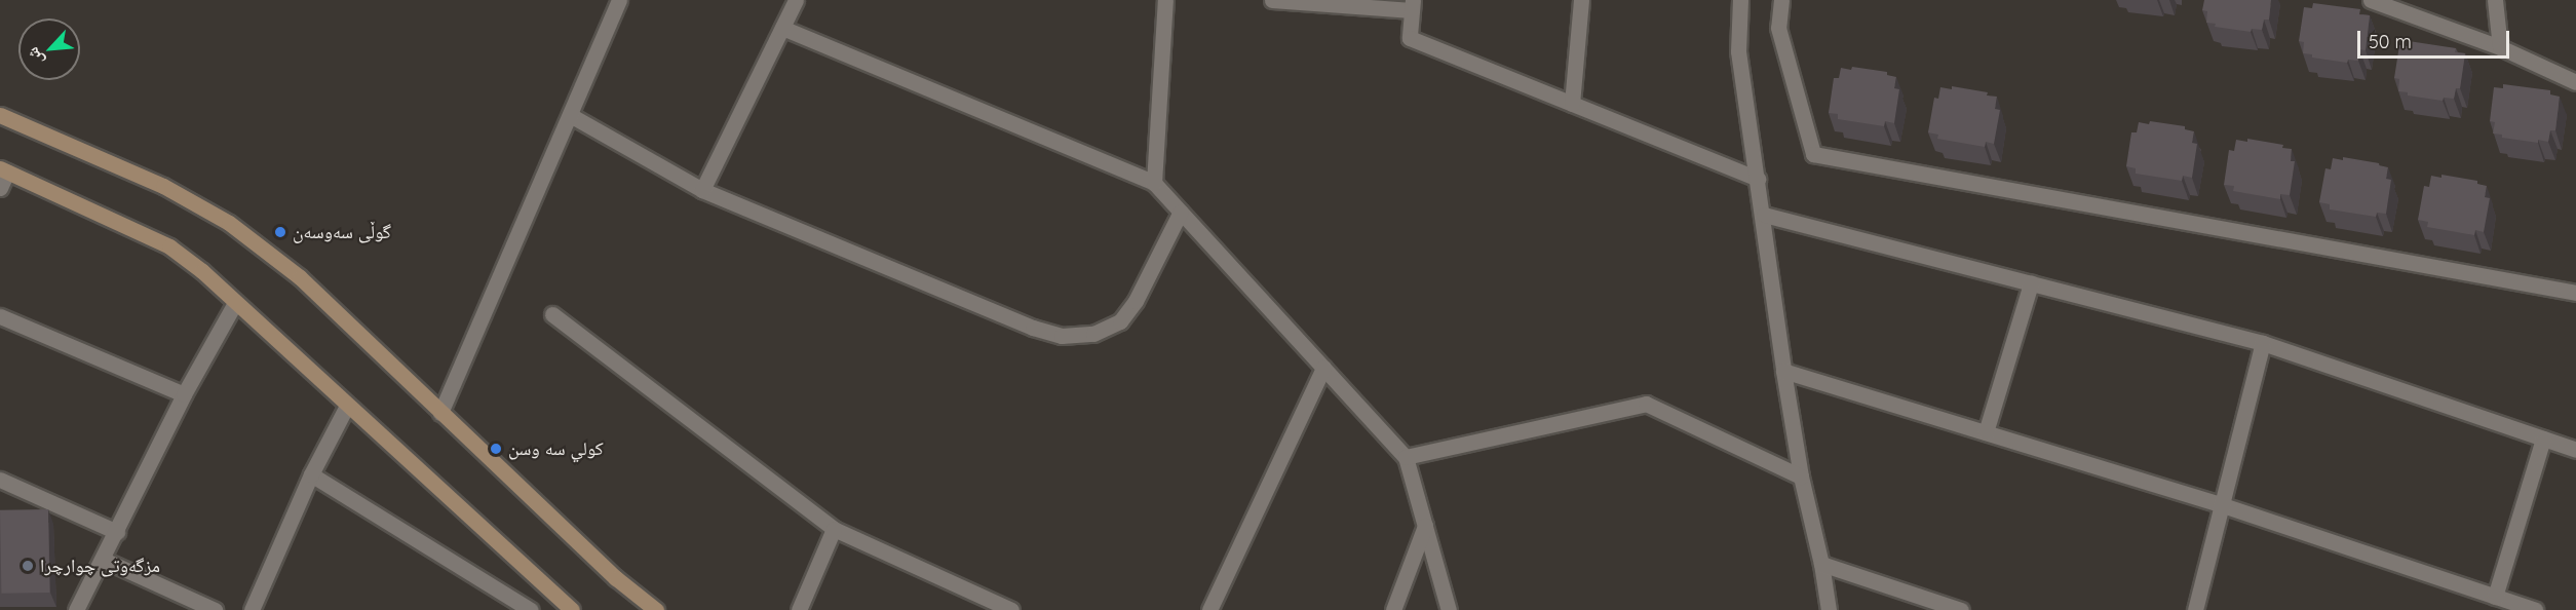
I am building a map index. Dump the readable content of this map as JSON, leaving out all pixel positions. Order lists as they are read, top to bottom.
{
  "places": ["گوڵی سەوسەن", "كولي سه وسن", "مزگەوتی چوارچرا"],
  "scale_bar": "50 m",
  "north": "bottom left"
}
